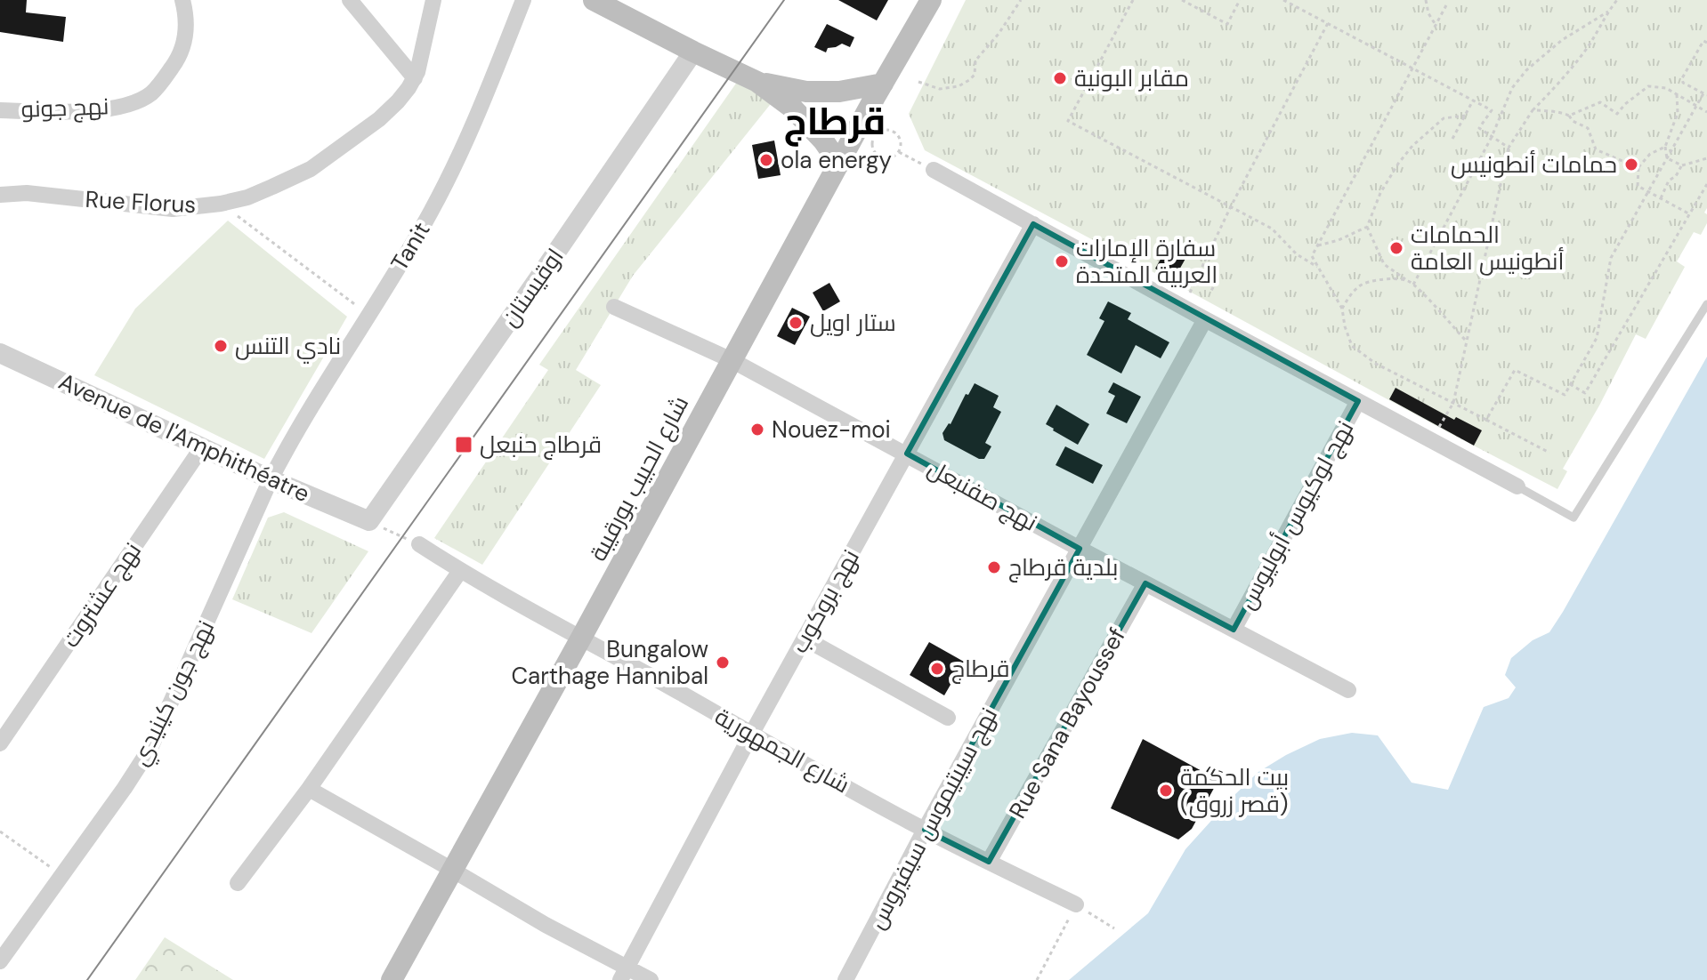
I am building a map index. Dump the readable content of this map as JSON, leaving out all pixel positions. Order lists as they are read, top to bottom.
{
  "streets": {
    "main road": ["شارع الحبيب بورقيبة"],
    "street": [
      "نهج جونو",
      "Rue Florus",
      "Tanit",
      "اوقيستان",
      "Avenue de l'Amphithéatre",
      "نهج صفنبعل",
      "نهج لوكيوس أبوليوس",
      "نهج عشتروت",
      "نهج بروكوب",
      "نهج جون كينيدي",
      "Rue Sana Bayoussef",
      "شارع الجمهورية",
      "نهج سيبتيموس سيفيروس"
    ]
  },
  "crossings": [
    ["Tanit", "Avenue de l'Amphithéatre"],
    ["Tanit", "نهج جون كينيدي"],
    ["اوقيستان", "Avenue de l'Amphithéatre"],
    ["Avenue de l'Amphithéatre", "نهج عشتروت"],
    ["Avenue de l'Amphithéatre", "نهج جون كينيدي"],
    ["شارع الحبيب بورقيبة", "نهج صفنبعل"],
    ["شارع الحبيب بورقيبة", "شارع الجمهورية"],
    ["نهج صفنبعل", "نهج لوكيوس أبوليوس"],
    ["نهج صفنبعل", "نهج بروكوب"],
    ["نهج صفنبعل", "Rue Sana Bayoussef"],
    ["نهج صفنبعل", "نهج سيبتيموس سيفيروس"],
    ["نهج بروكوب", "شارع الجمهورية"],
    ["Rue Sana Bayoussef", "شارع الجمهورية"],
    ["شارع الجمهورية", "نهج سيبتيموس سيفيروس"]
  ],
  "districts": ["قرطاج"],
  "places": {
    "other": [
      "مقابر البونية",
      "ola energy",
      "حمامات أنطونيس",
      "الحمامات أنطونيس العامة",
      "سفارة الإمارات العربية المتحدة",
      "ستار اويل",
      "نادي التنس",
      "Nouez-moi",
      "بلدية قرطاج",
      "Bungalow Carthage Hannibal",
      "قرطاج",
      "بيت الحكمة (قصر زروق)"
    ],
    "transit": ["قرطاج حنبعل"]
  }
}
